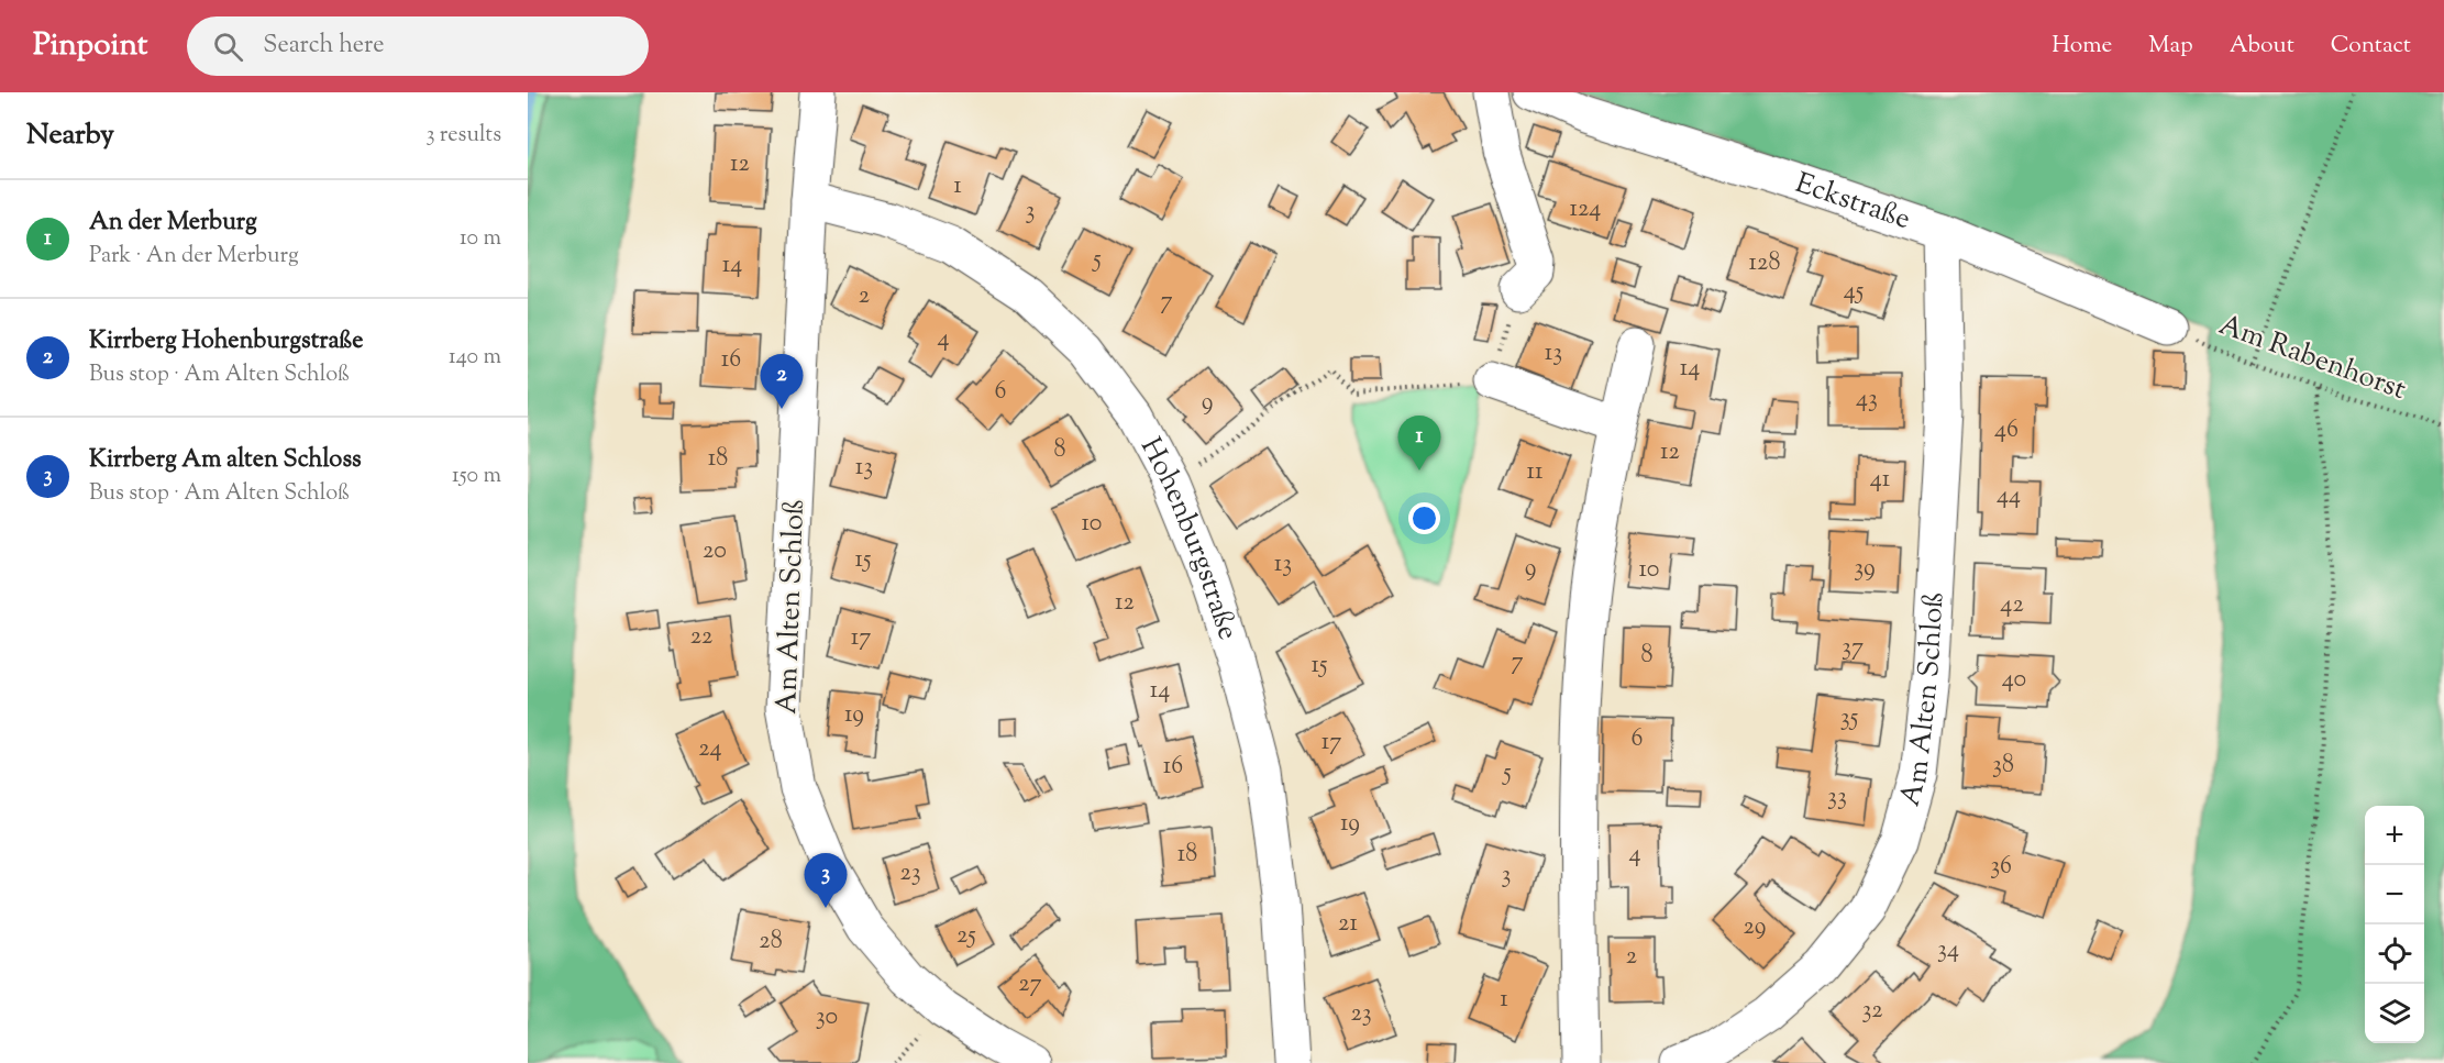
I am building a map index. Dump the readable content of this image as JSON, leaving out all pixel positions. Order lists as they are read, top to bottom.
{
  "streets": {
    "street": ["Eckstraße", "Hohenburgstraße", "Am Alten Schloß"],
    "path": ["Am Rabenhorst"]
  },
  "crossings": [
    ["Eckstraße", "Am Rabenhorst"],
    ["Eckstraße", "Am Alten Schloß"],
    ["Hohenburgstraße", "Am Alten Schloß"]
  ],
  "house_numbers": [
    "12",
    "1",
    "124",
    "3",
    "5",
    "128",
    "14",
    "45",
    "2",
    "7",
    "4",
    "13",
    "16",
    "14",
    "6",
    "43",
    "9",
    "46",
    "8",
    "12",
    "18",
    "13",
    "11",
    "41",
    "44",
    "10",
    "20",
    "15",
    "13",
    "9",
    "39",
    "10",
    "12",
    "42",
    "22",
    "17",
    "37",
    "8",
    "7",
    "15",
    "40",
    "14",
    "19",
    "35",
    "6",
    "17",
    "24",
    "38",
    "16",
    "5",
    "33",
    "19",
    "18",
    "4",
    "36",
    "23",
    "3",
    "21",
    "29",
    "25",
    "28",
    "34",
    "2",
    "27",
    "1",
    "32",
    "23",
    "30"
  ],
  "page": {
    "header": "Pinpoint",
    "search": "Search here",
    "nav": [
      "Home",
      "Map",
      "About",
      "Contact"
    ],
    "heading": ["Nearby", "3 results"],
    "list": [
      {
        "mark": "1",
        "name": "An der Merburg",
        "note": "Park · An der Merburg",
        "value": "10 m"
      },
      {
        "mark": "2",
        "name": "Kirrberg Hohenburgstraße",
        "note": "Bus stop · Am Alten Schloß",
        "value": "140 m"
      },
      {
        "mark": "3",
        "name": "Kirrberg Am alten Schloss",
        "note": "Bus stop · Am Alten Schloß",
        "value": "150 m"
      }
    ],
    "pins": ["2", "1", "3"],
    "map_buttons": ["+", "−"]
  }
}
